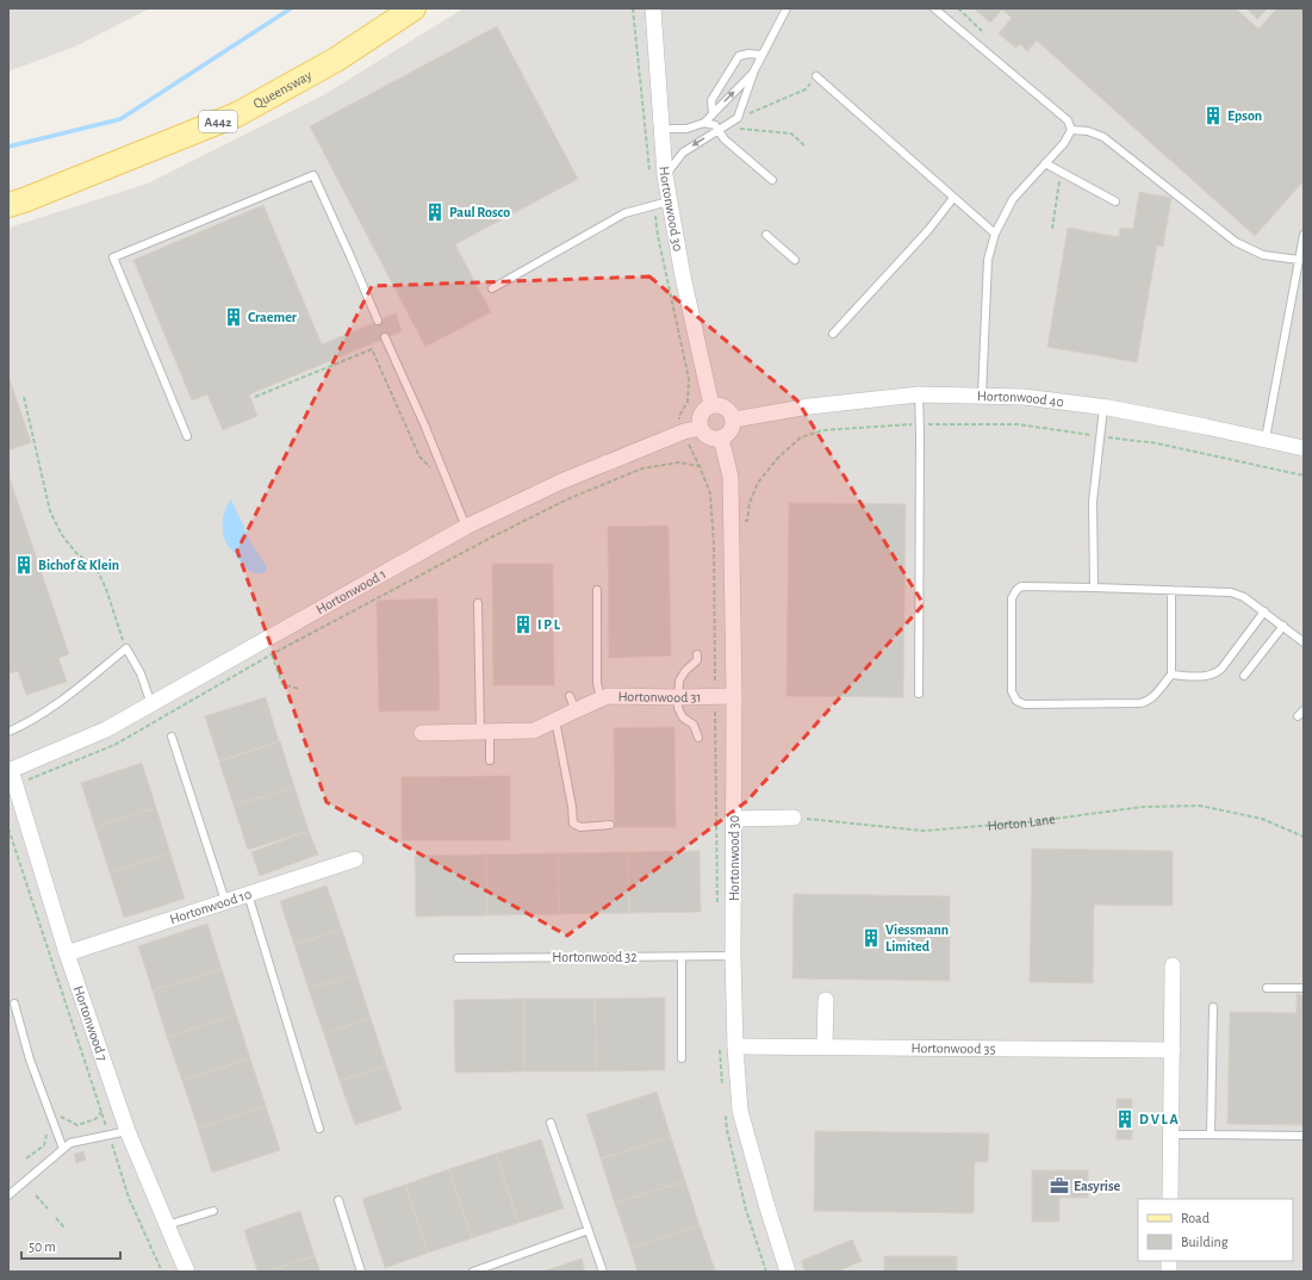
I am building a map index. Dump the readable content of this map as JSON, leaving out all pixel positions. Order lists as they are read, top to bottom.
{
  "streets": {
    "main road": ["Queensway", "A442"],
    "street": [
      "Hortonwood 30",
      "Hortonwood 40",
      "Hortonwood 1",
      "Hortonwood 31",
      "Hortonwood 10",
      "Hortonwood 7",
      "Hortonwood 35"
    ],
    "lane": ["Hortonwood 32"],
    "path": ["Horton Lane"]
  },
  "crossings": [
    ["Hortonwood 30", "Hortonwood 40"],
    ["Hortonwood 30", "Hortonwood 1"],
    ["Hortonwood 30", "Hortonwood 31"],
    ["Hortonwood 30", "Hortonwood 32"],
    ["Hortonwood 30", "Hortonwood 35"],
    ["Hortonwood 40", "Hortonwood 1"],
    ["Hortonwood 1", "Hortonwood 7"],
    ["Hortonwood 10", "Hortonwood 7"]
  ],
  "places": {
    "building": [
      "Epson",
      "Paul Rosco",
      "Craemer",
      "Bichof & Klein",
      "I P L",
      "Viessmann Limited",
      "D V L A"
    ],
    "office": ["Easyrise"]
  },
  "legend": ["Road", "Building"],
  "scale_bar": "50 m"
}
